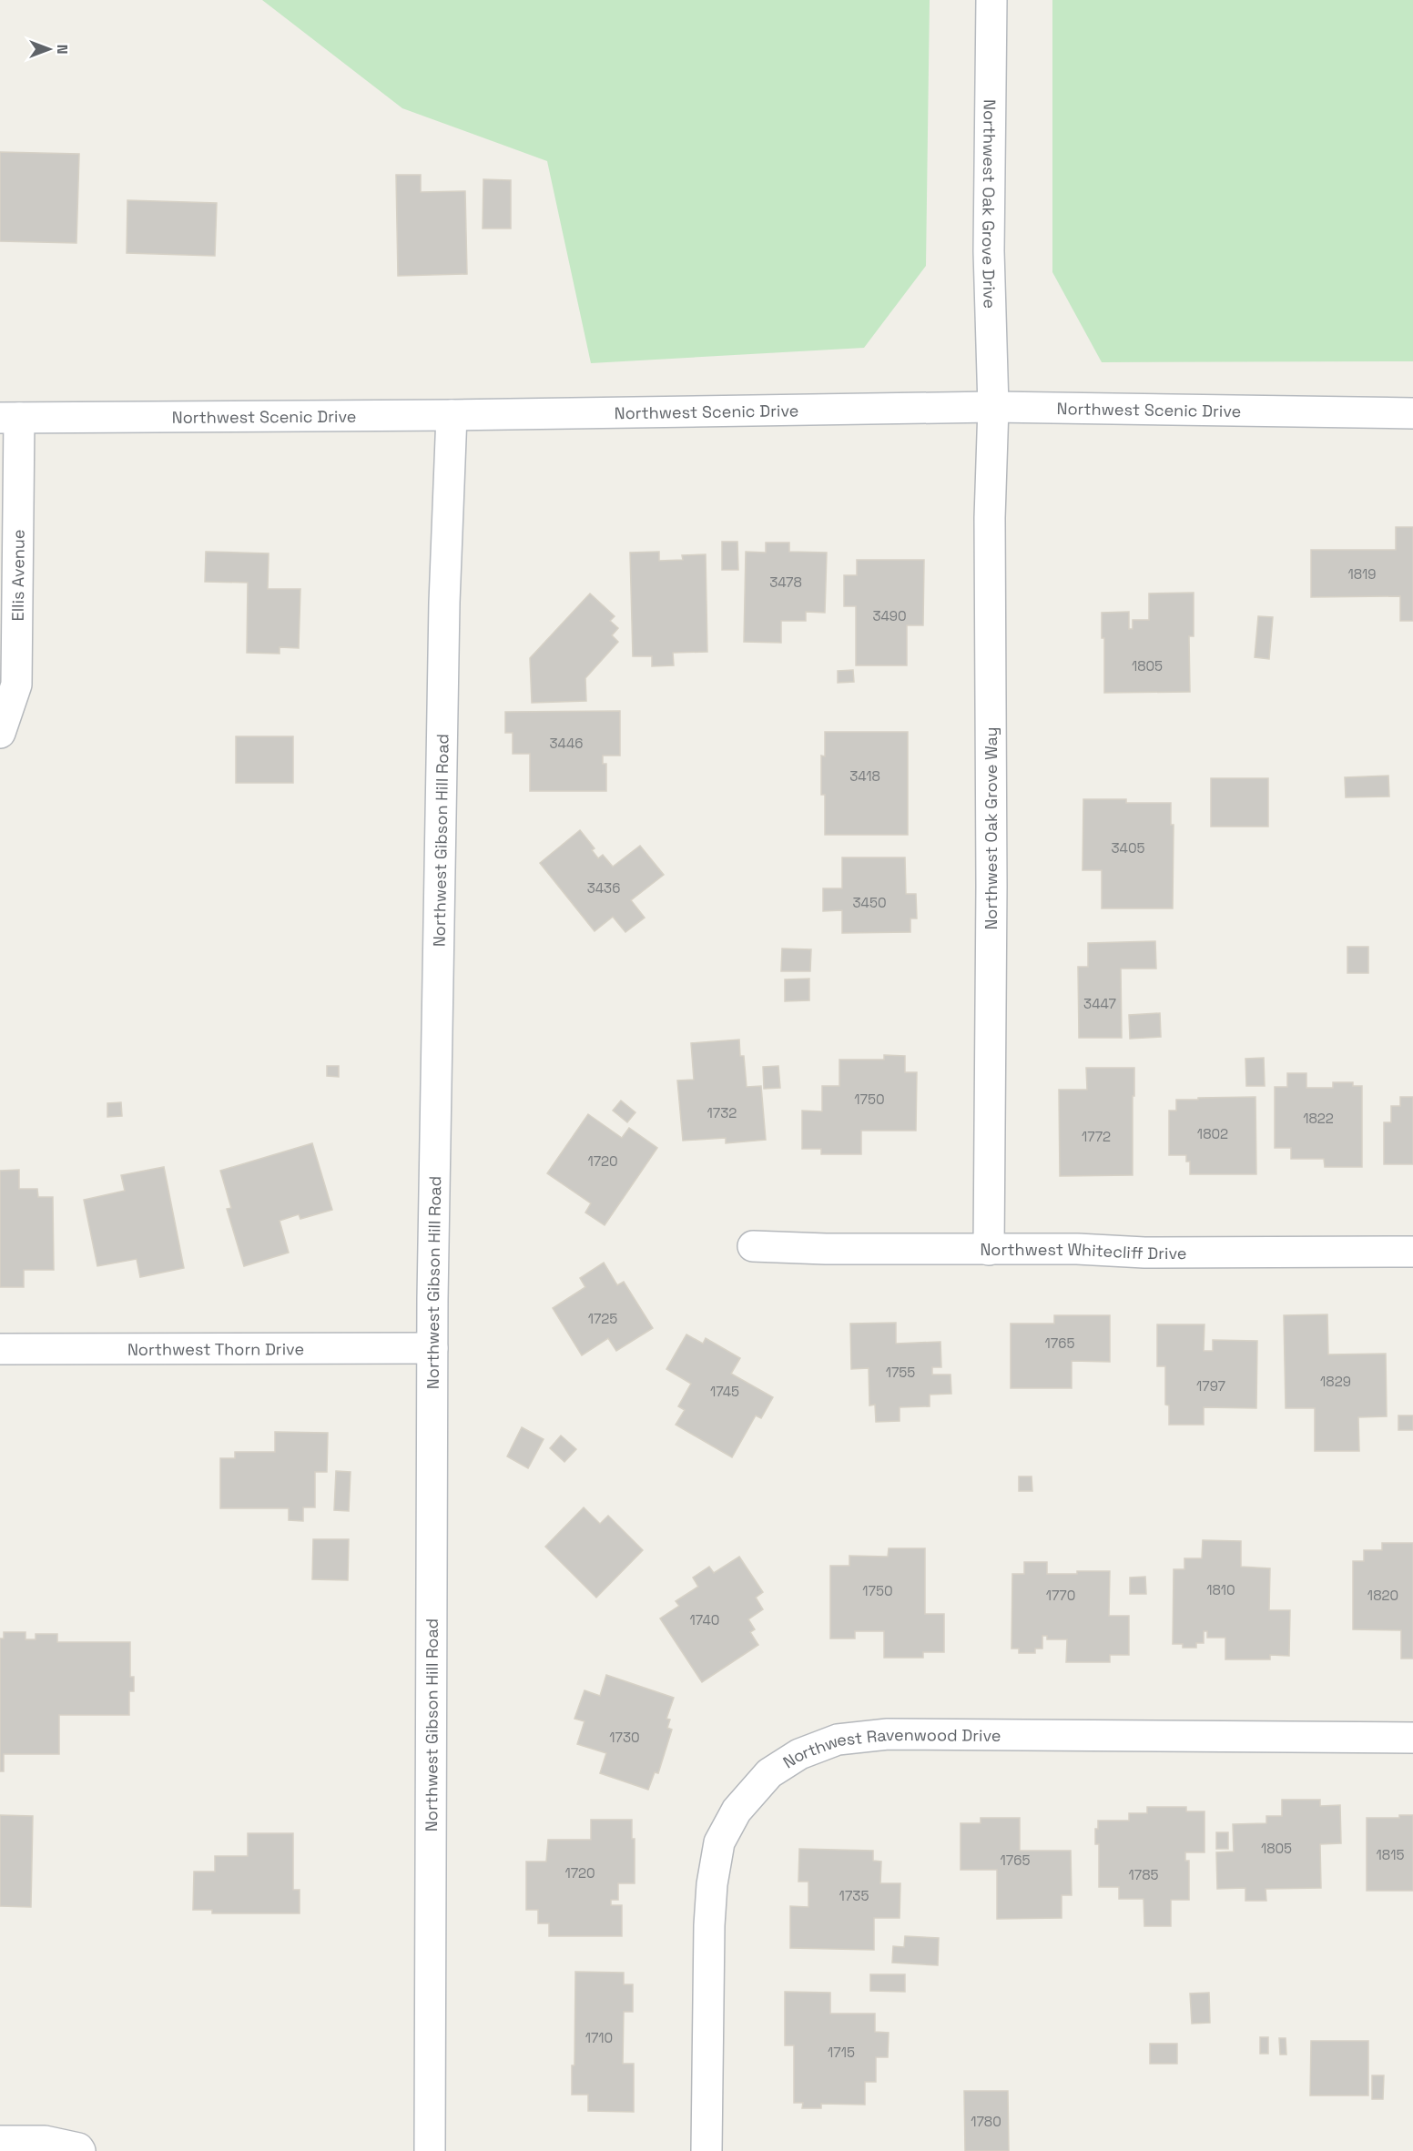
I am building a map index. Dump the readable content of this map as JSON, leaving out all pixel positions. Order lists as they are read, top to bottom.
{
  "streets": {
    "street": [
      "Northwest Oak Grove Drive",
      "Northwest Scenic Drive",
      "Ellis Avenue",
      "Northwest Oak Grove Way",
      "Northwest Gibson Hill Road",
      "Northwest Whitecliff Drive",
      "Northwest Thorn Drive",
      "Northwest Ravenwood Drive"
    ]
  },
  "crossings": [
    ["Northwest Oak Grove Drive", "Northwest Scenic Drive"],
    ["Northwest Oak Grove Drive", "Northwest Oak Grove Way"],
    ["Northwest Scenic Drive", "Ellis Avenue"],
    ["Northwest Scenic Drive", "Northwest Oak Grove Way"],
    ["Northwest Scenic Drive", "Northwest Gibson Hill Road"],
    ["Northwest Oak Grove Way", "Northwest Whitecliff Drive"],
    ["Northwest Gibson Hill Road", "Northwest Thorn Drive"]
  ],
  "house_numbers": [
    "1819",
    "3478",
    "3490",
    "1805",
    "3446",
    "3418",
    "3405",
    "3436",
    "3450",
    "3447",
    "1750",
    "1732",
    "1822",
    "1802",
    "1772",
    "1720",
    "1725",
    "1765",
    "1755",
    "1829",
    "1797",
    "1745",
    "1810",
    "1750",
    "1770",
    "1820",
    "1740",
    "1730",
    "1805",
    "1815",
    "1765",
    "1720",
    "1785",
    "1735",
    "1710",
    "1715",
    "1780"
  ],
  "north": "right"
}
